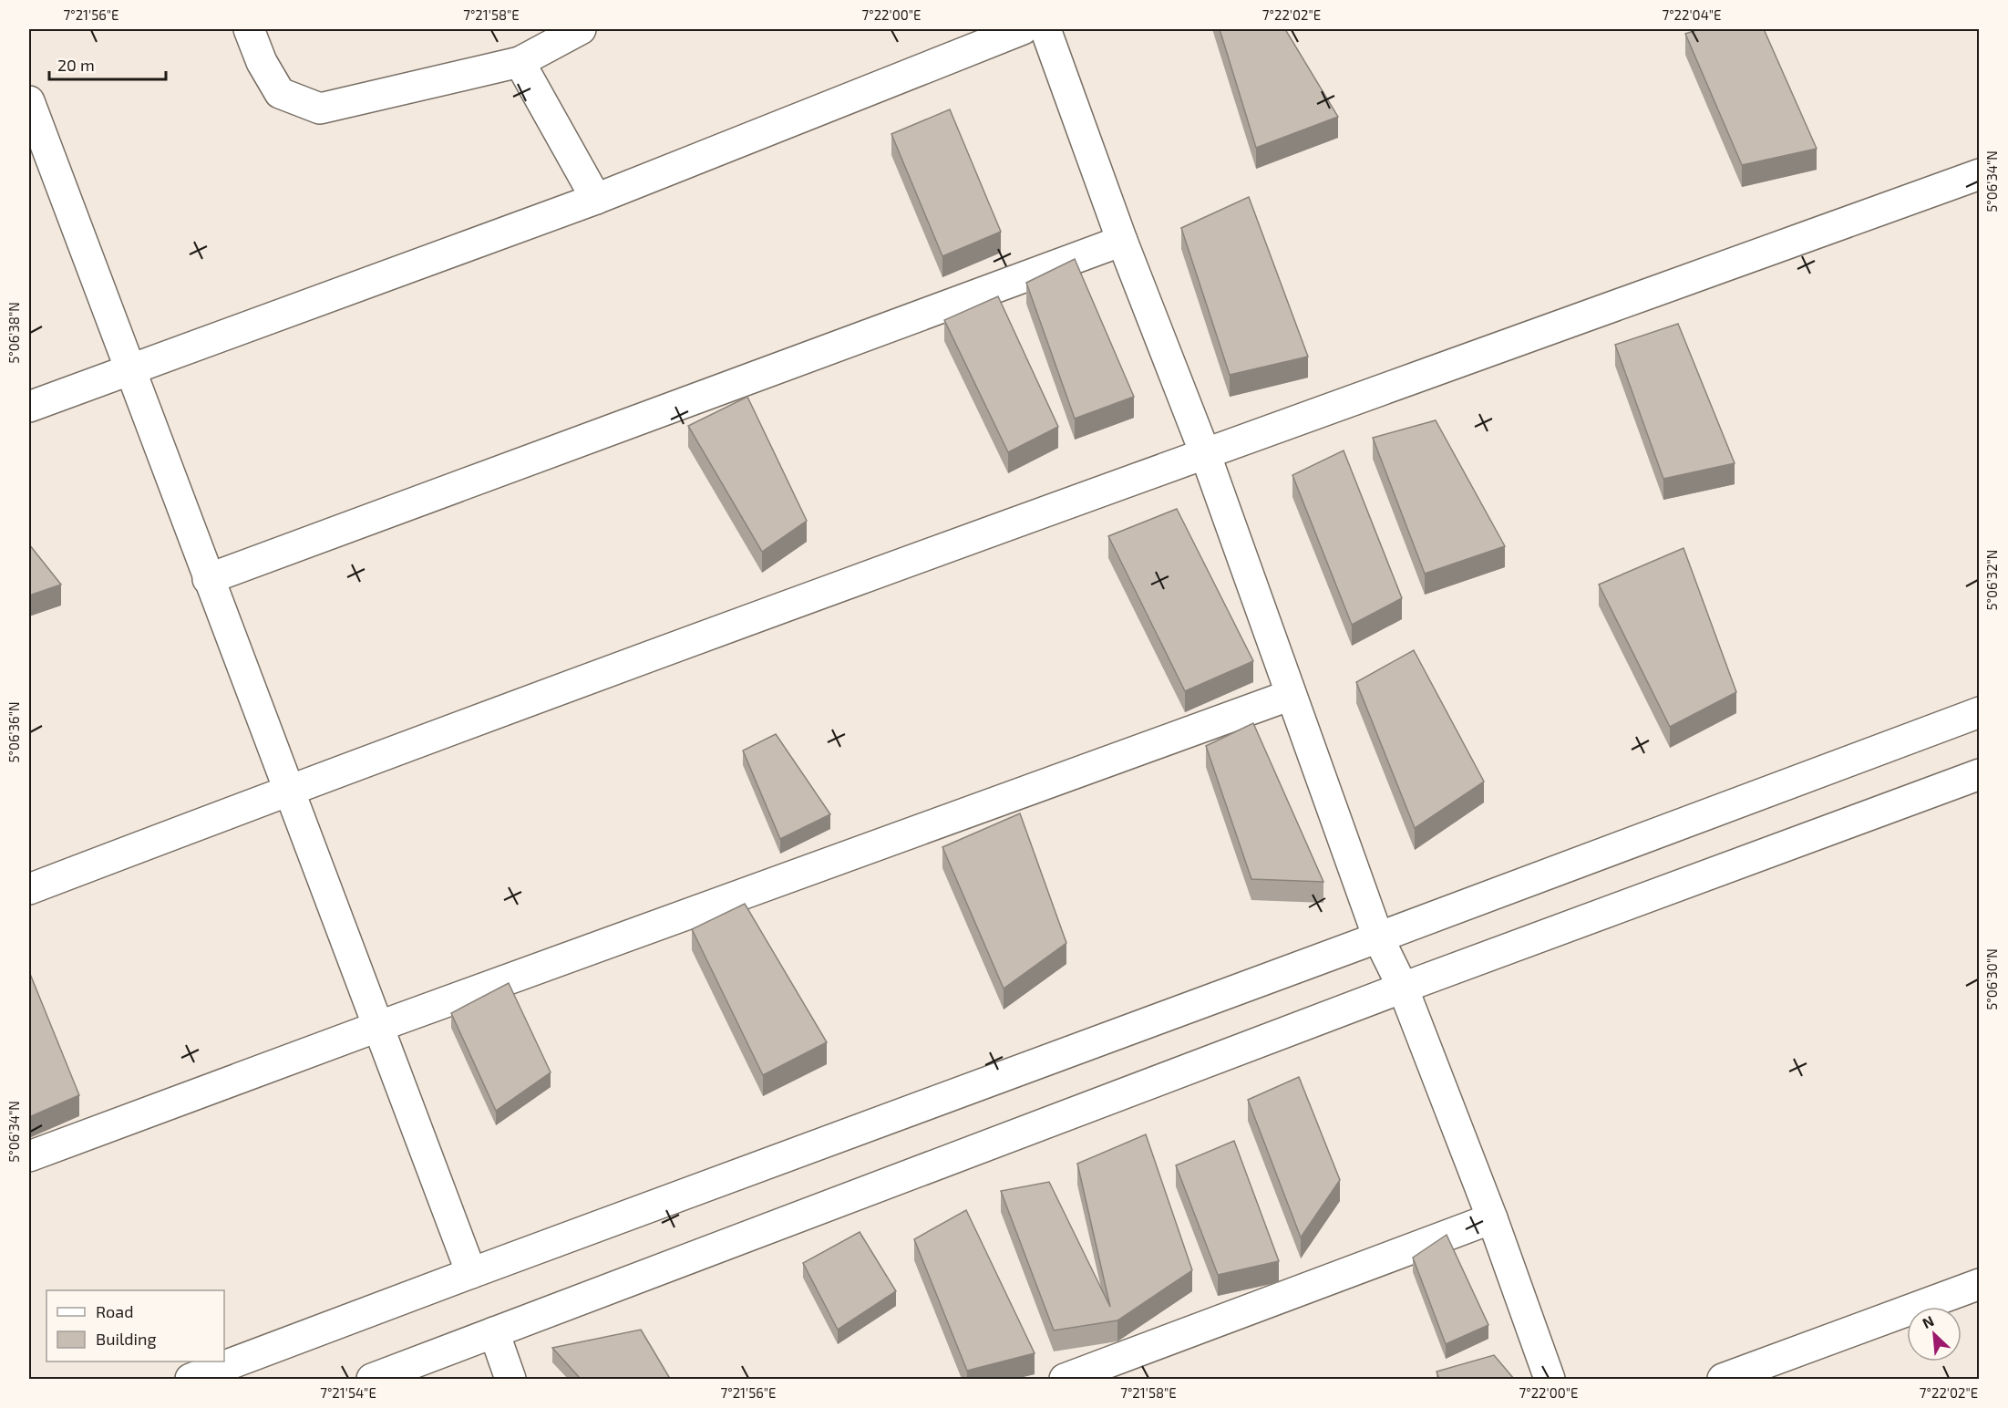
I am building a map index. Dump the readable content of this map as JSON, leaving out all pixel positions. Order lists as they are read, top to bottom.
{
  "legend": ["Road", "Building"],
  "scale_bar": "20 m",
  "north": "top left",
  "coordinates": [
    "7°21'56\"E",
    "7°21'58\"E",
    "7°22'00\"E",
    "7°22'02\"E",
    "7°22'04\"E",
    "5°06'34\"N",
    "5°06'38\"N",
    "5°06'32\"N",
    "5°06'36\"N",
    "5°06'30\"N",
    "7°21'54\"E"
  ]
}
